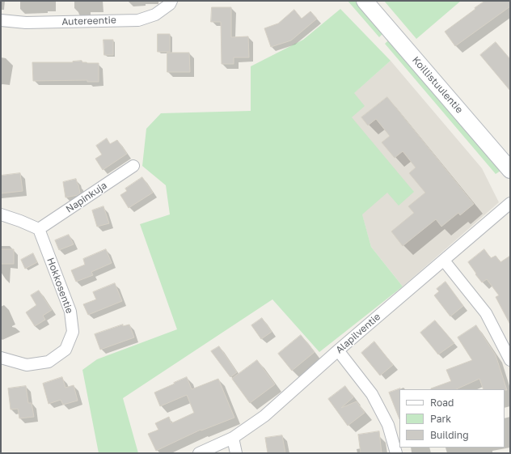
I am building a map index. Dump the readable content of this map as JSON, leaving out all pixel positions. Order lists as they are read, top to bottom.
{
  "streets": {
    "street": [
      "Autereentie",
      "Koillistuulentie",
      "Napinkuja",
      "Hokkosentie",
      "Alapilventie"
    ]
  },
  "crossings": [
    ["Napinkuja", "Hokkosentie"]
  ],
  "legend": ["Road", "Park", "Building"]
}
